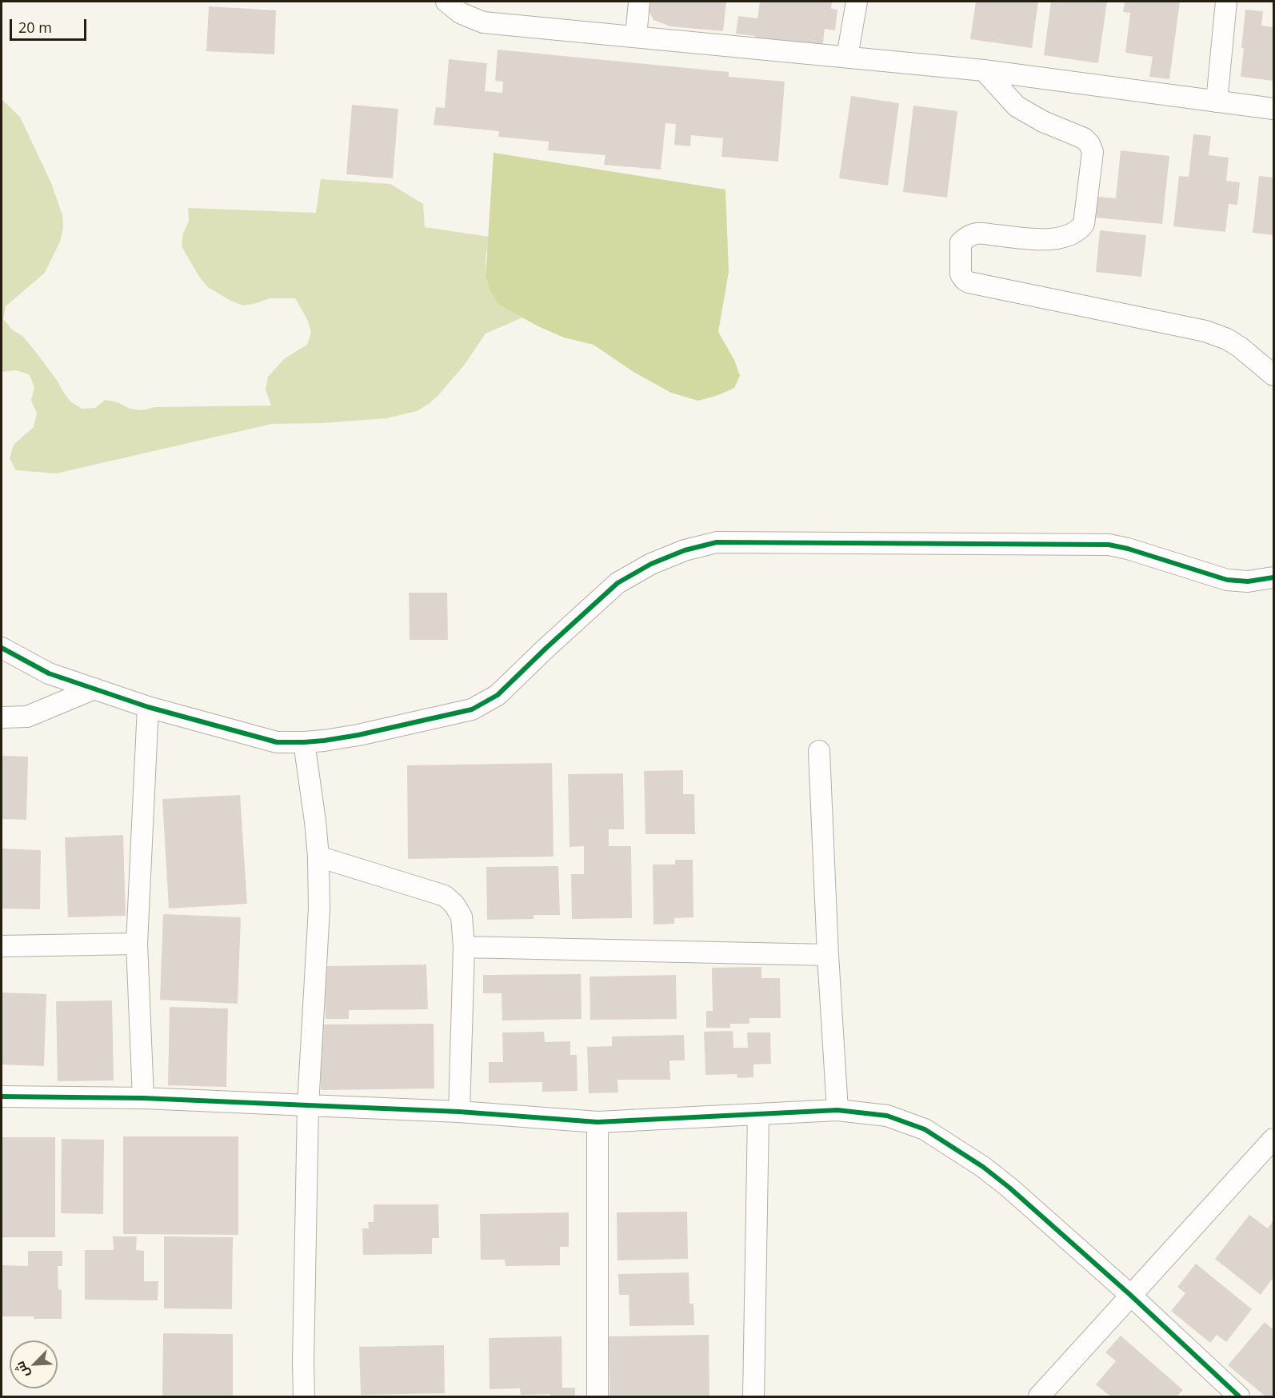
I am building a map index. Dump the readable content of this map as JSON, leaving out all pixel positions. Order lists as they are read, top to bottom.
{
  "scale_bar": "20 m",
  "north": "bottom left"
}
